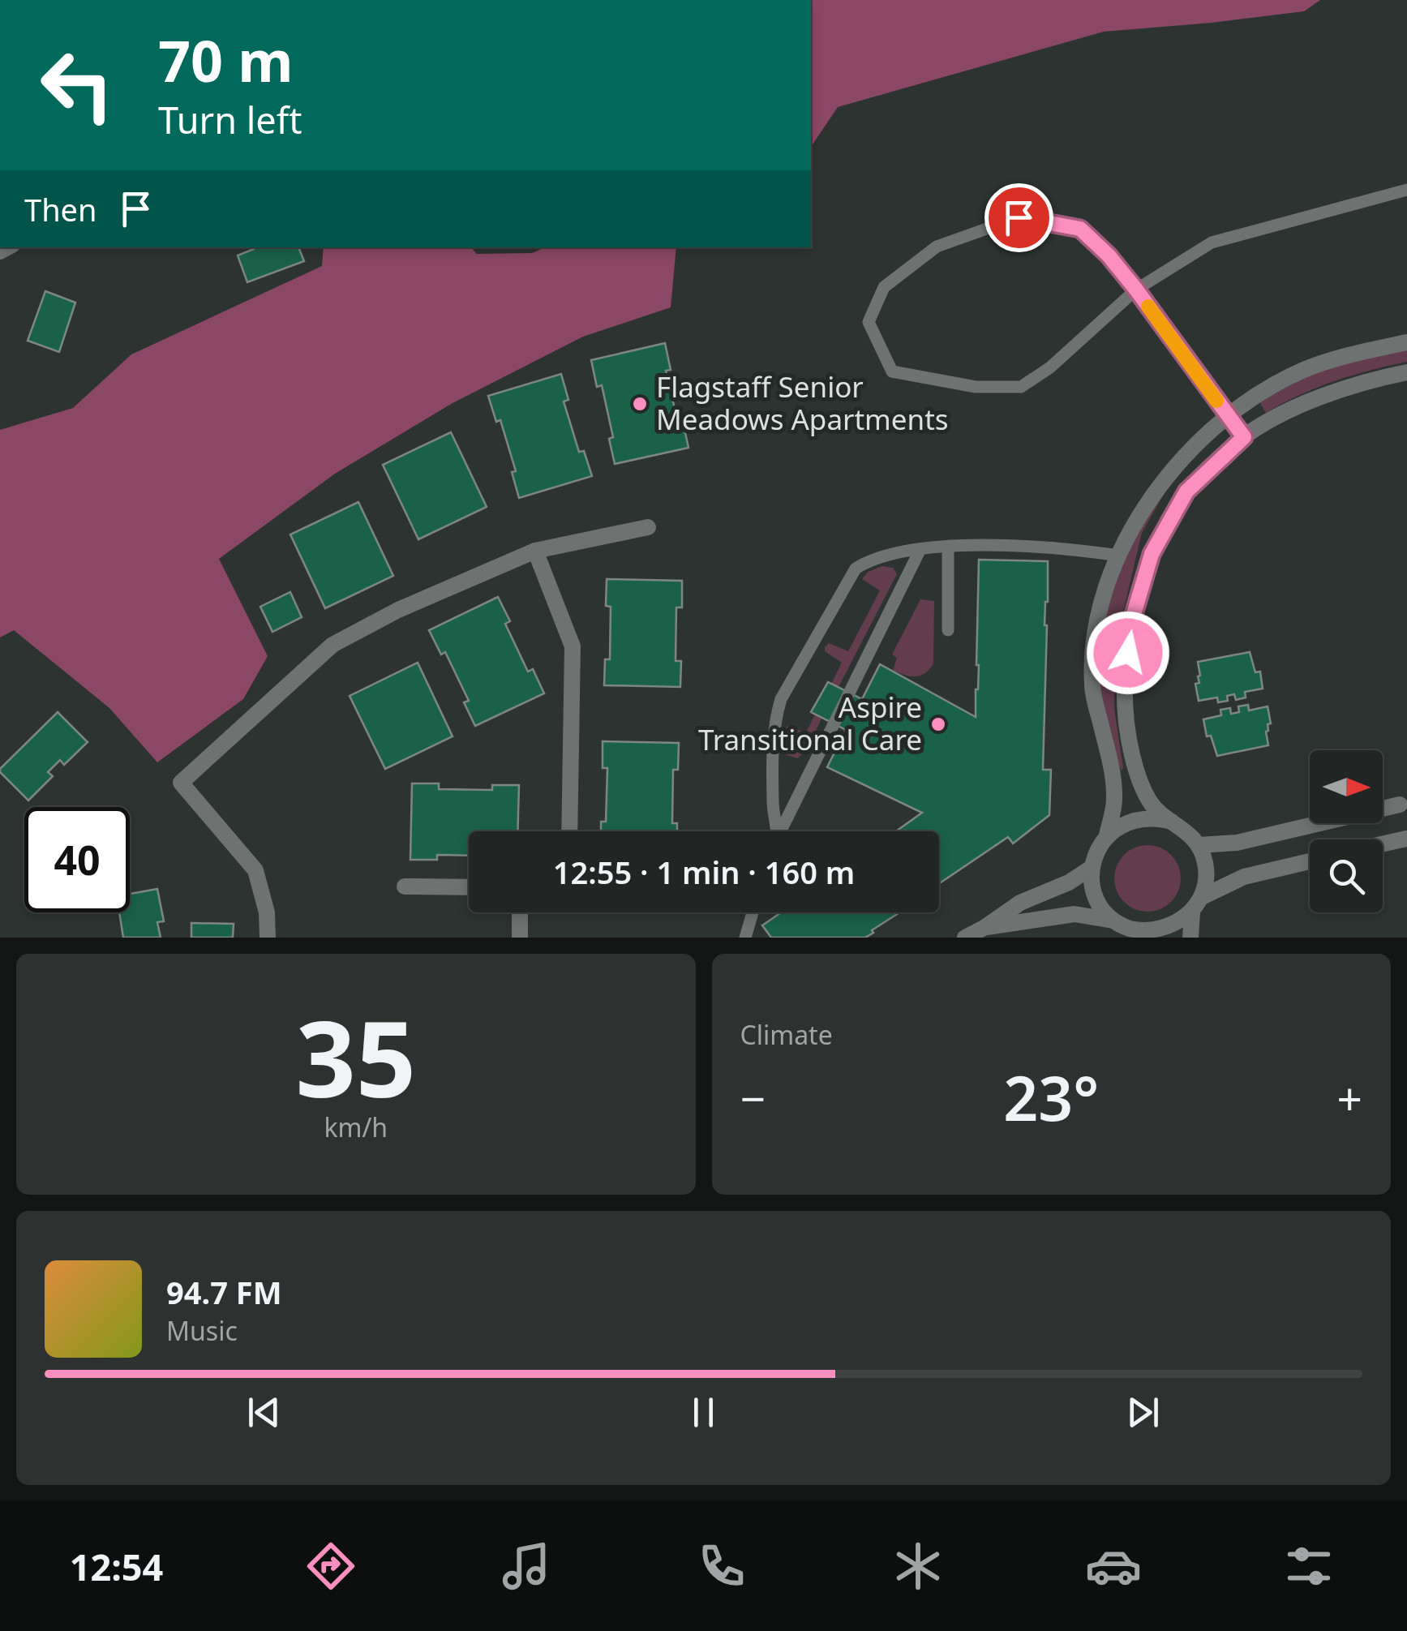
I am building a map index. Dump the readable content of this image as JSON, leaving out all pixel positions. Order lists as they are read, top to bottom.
{
  "places": ["Flagstaff Senior Meadows Apartments", "Aspire Transitional Care"],
  "north": "right",
  "page": {
    "turn": ["70 m", "Turn left"],
    "then": "Then",
    "limit": "40",
    "trip": "12:55 · 1 min · 160 m",
    "tile": [
      ["35", "km/h"],
      "Climate"
    ],
    "heat": ["−", "23°", "+"],
    "song": ["94.7 FM", "Music"],
    "tabs": "12:54"
  }
}
